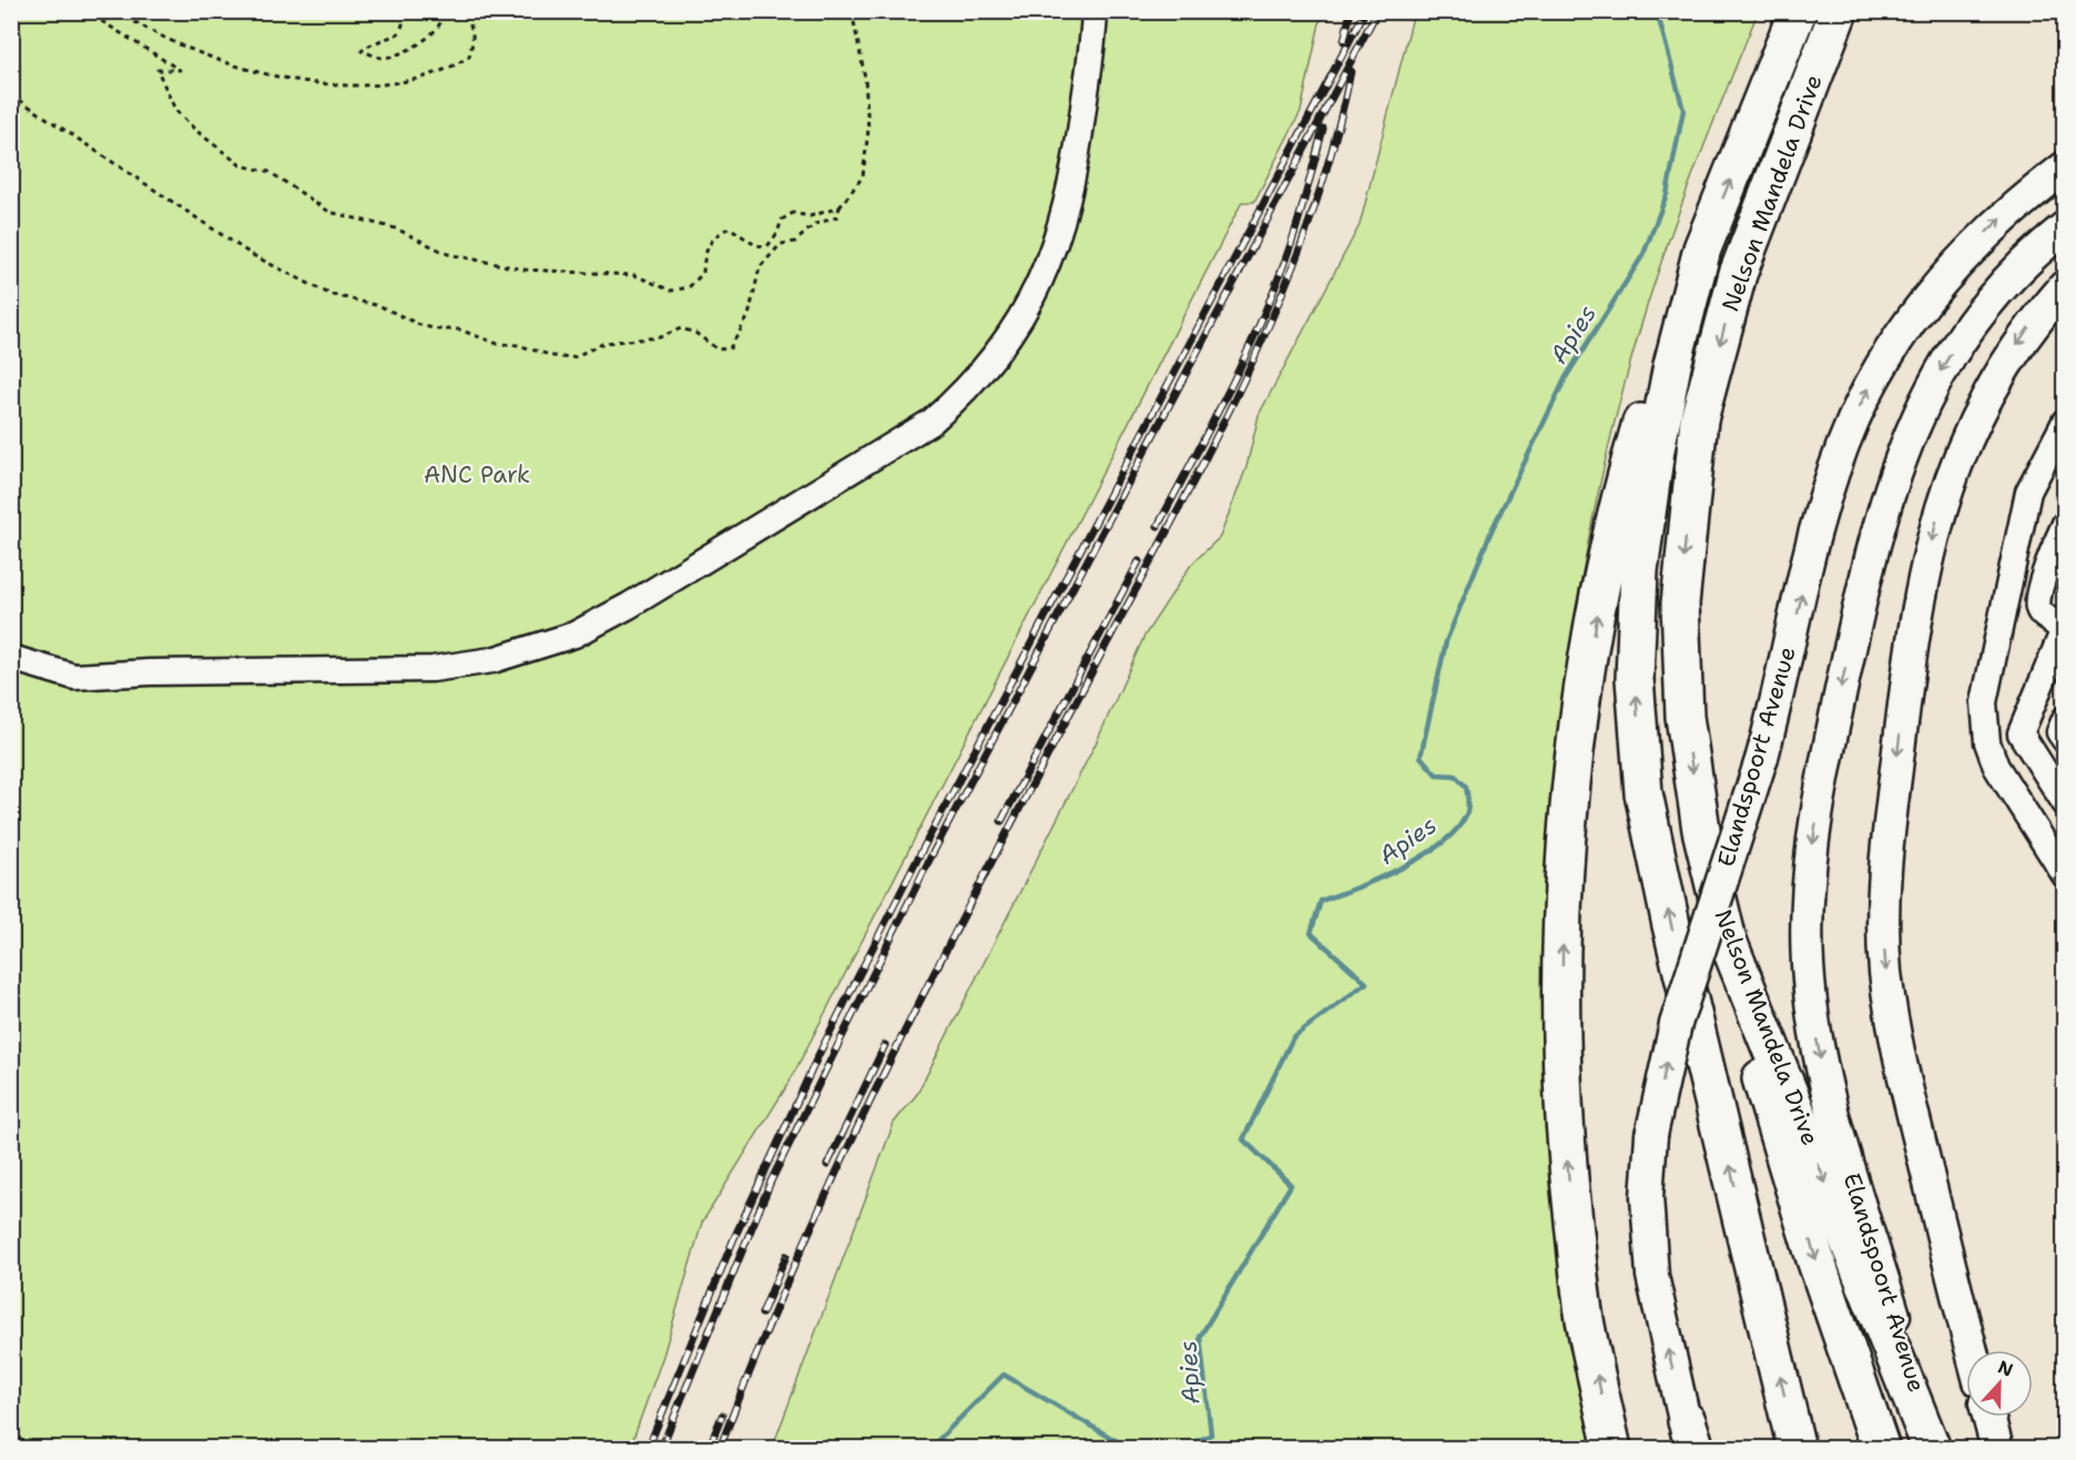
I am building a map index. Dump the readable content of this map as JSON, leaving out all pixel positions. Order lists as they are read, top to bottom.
{
  "streets": {
    "highway": ["Nelson Mandela Drive"],
    "main road": ["Elandspoort Avenue"]
  },
  "crossings": [
    ["Nelson Mandela Drive", "Elandspoort Avenue"]
  ],
  "water": ["Apies"],
  "parks": ["ANC Park"],
  "north": "top"
}
